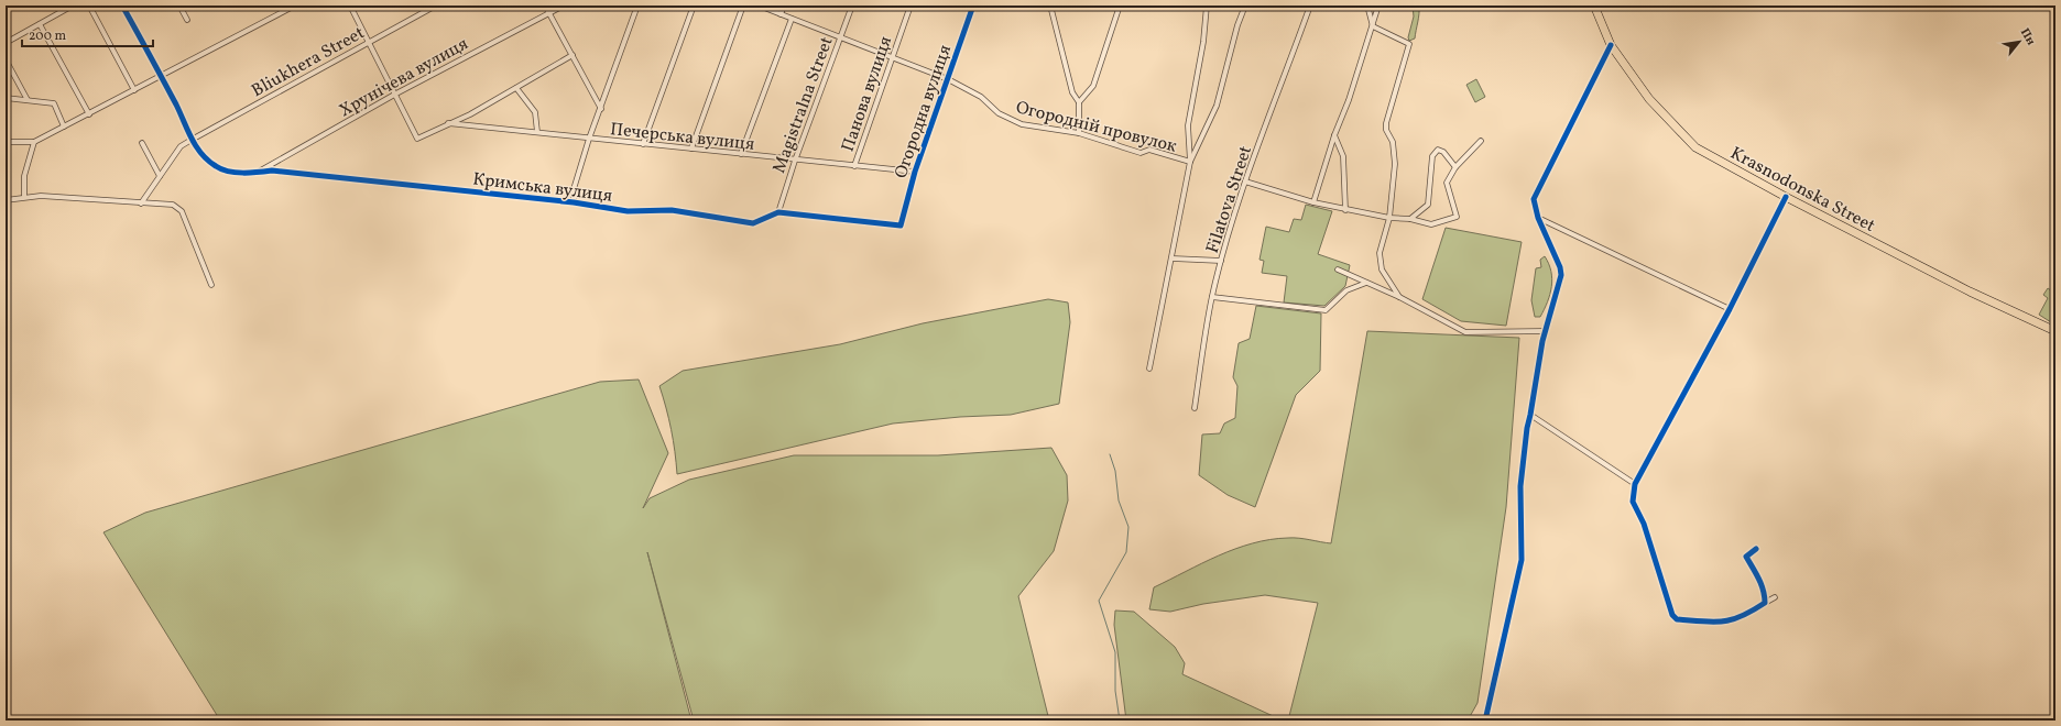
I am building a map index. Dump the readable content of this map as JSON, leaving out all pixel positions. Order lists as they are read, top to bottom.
{
  "streets": {
    "main road": ["Krasnodonska Street"],
    "street": [
      "Bliukhera Street",
      "Хрунічева вулиця",
      "Панова вулиця",
      "Magistralna Street",
      "Огородна вулиця",
      "Огородній провулок",
      "Печерська вулиця",
      "Кримська вулиця",
      "Filatova Street"
    ]
  },
  "crossings": [
    ["Bliukhera Street", "Кримська вулиця"],
    ["Хрунічева вулиця", "Кримська вулиця"],
    ["Панова вулиця", "Огородній провулок"],
    ["Панова вулиця", "Печерська вулиця"],
    ["Magistralna Street", "Огородній провулок"],
    ["Magistralna Street", "Печерська вулиця"],
    ["Magistralna Street", "Кримська вулиця"],
    ["Огородна вулиця", "Огородній провулок"],
    ["Огородна вулиця", "Печерська вулиця"],
    ["Огородна вулиця", "Кримська вулиця"]
  ],
  "scale_bar": "200 m",
  "north": "top right"
}
